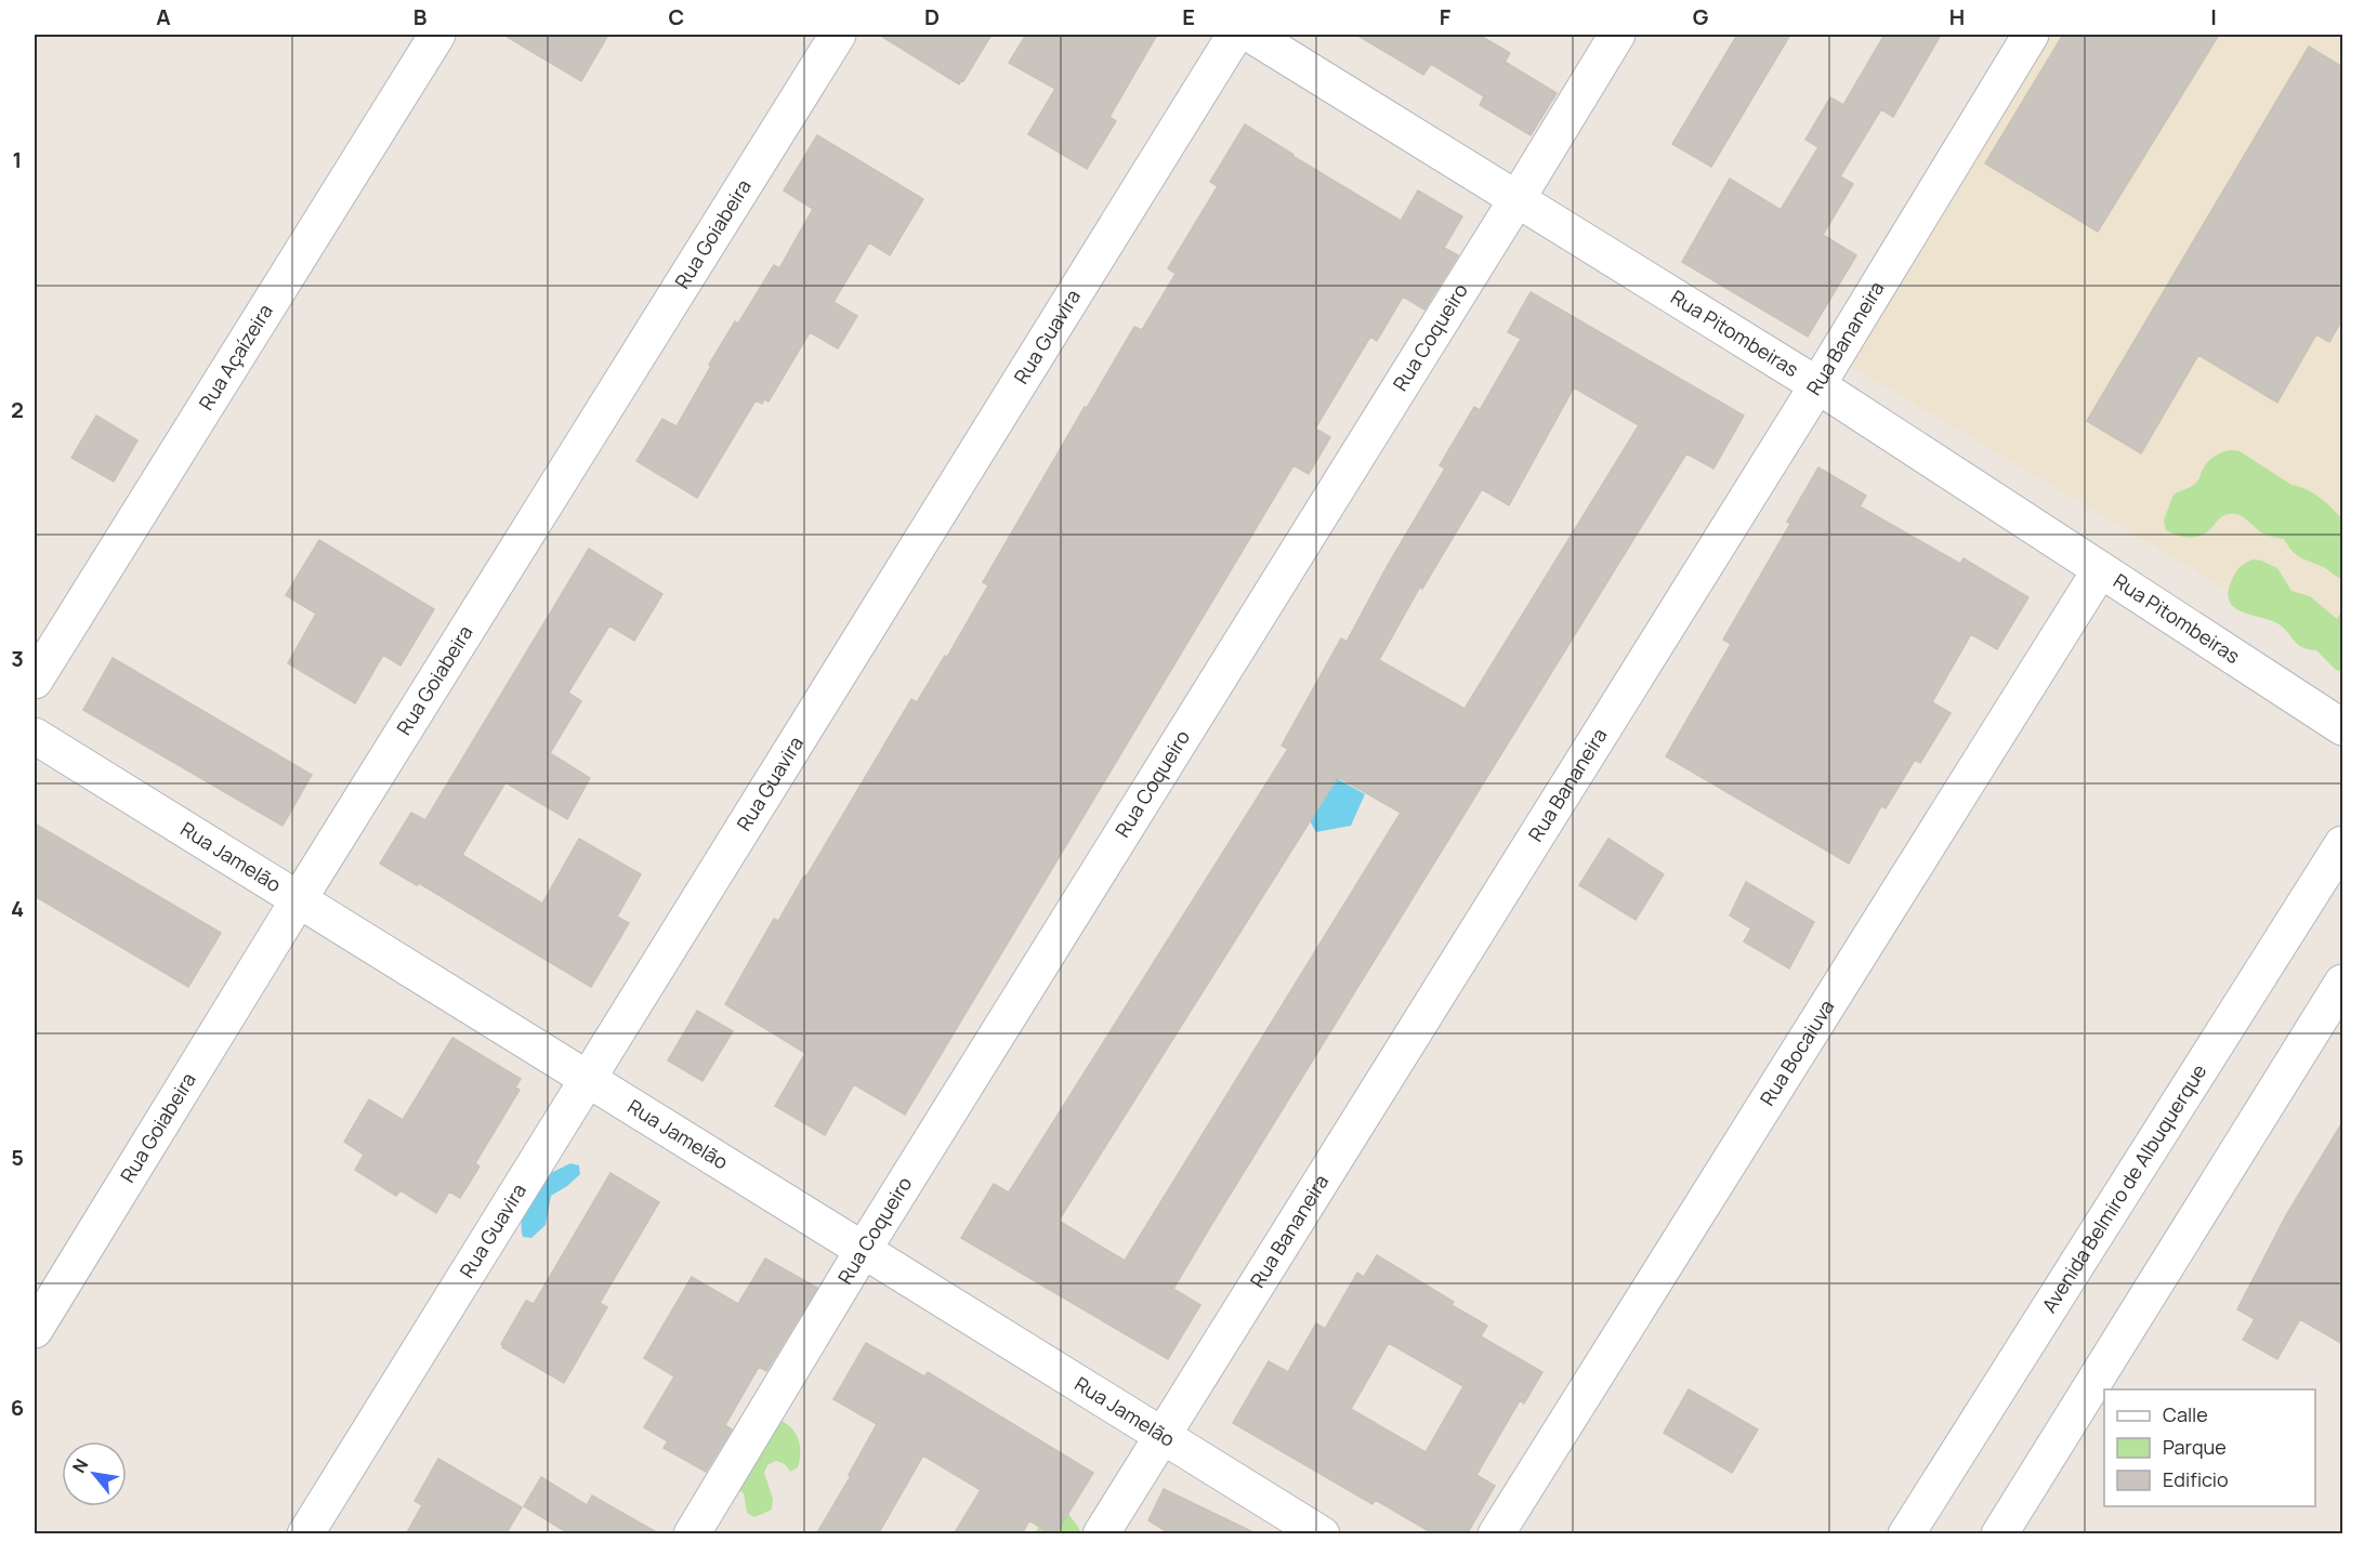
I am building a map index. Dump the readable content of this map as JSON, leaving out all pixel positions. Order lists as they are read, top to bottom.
{
  "streets": {
    "street": [
      "Rua Goiabeira",
      "Rua Pitombeiras",
      "Rua Guavira",
      "Rua Coqueiro",
      "Rua Bananeira",
      "Rua Açaízeira",
      "Rua Jamelão",
      "Rua Bocaiuva",
      "Avenida Belmiro de Albuquerque"
    ]
  },
  "crossings": [
    ["Rua Goiabeira", "Rua Jamelão"],
    ["Rua Pitombeiras", "Rua Coqueiro"],
    ["Rua Pitombeiras", "Rua Bananeira"],
    ["Rua Pitombeiras", "Rua Bocaiuva"],
    ["Rua Guavira", "Rua Jamelão"],
    ["Rua Coqueiro", "Rua Jamelão"],
    ["Rua Bananeira", "Rua Jamelão"]
  ],
  "legend": ["Calle", "Parque", "Edificio"],
  "north": "top left",
  "grid": {
    "columns": [
      "A",
      "B",
      "C",
      "D",
      "E",
      "F",
      "G",
      "H",
      "I"
    ],
    "rows": [
      "1",
      "2",
      "3",
      "4",
      "5",
      "6"
    ]
  }
}
